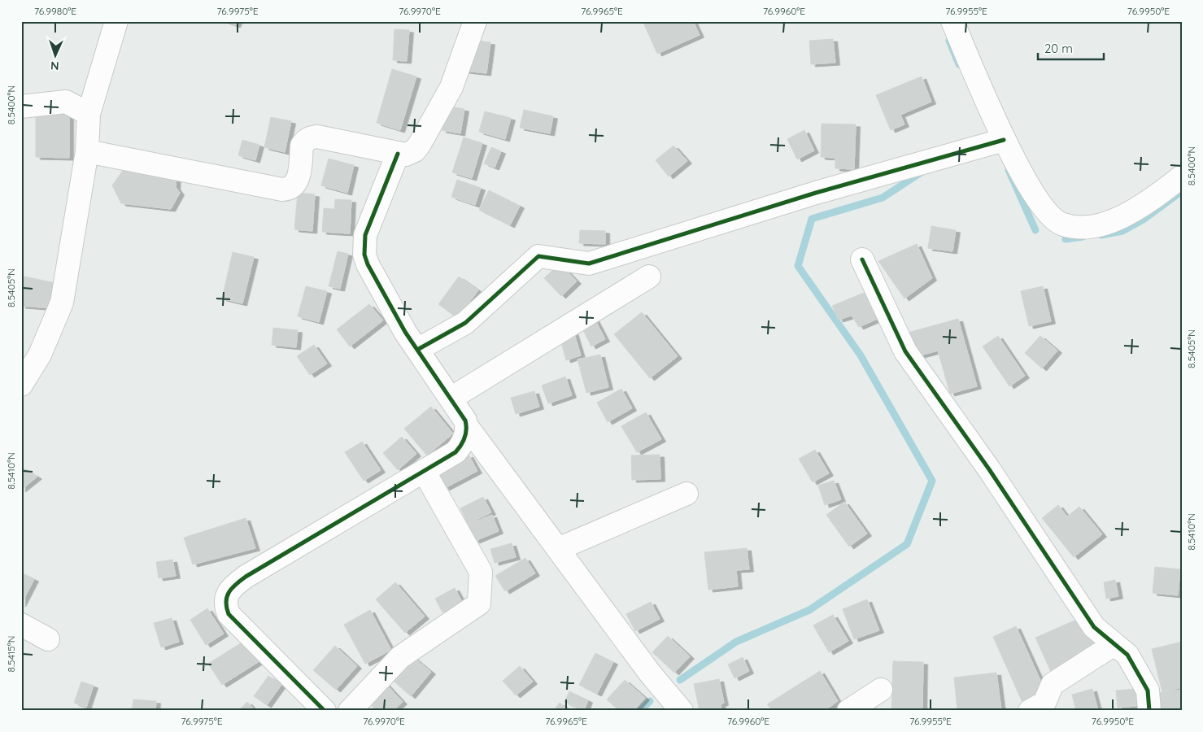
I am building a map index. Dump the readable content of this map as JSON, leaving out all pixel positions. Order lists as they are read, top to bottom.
{
  "scale_bar": "20 m",
  "north": "bottom",
  "coordinates": [
    "76.9980°E",
    "76.9975°E",
    "76.9970°E",
    "76.9965°E",
    "76.9960°E",
    "76.9955°E",
    "76.9950°E",
    "8.5400°N",
    "8.5405°N",
    "8.5410°N",
    "8.5415°N"
  ]
}
